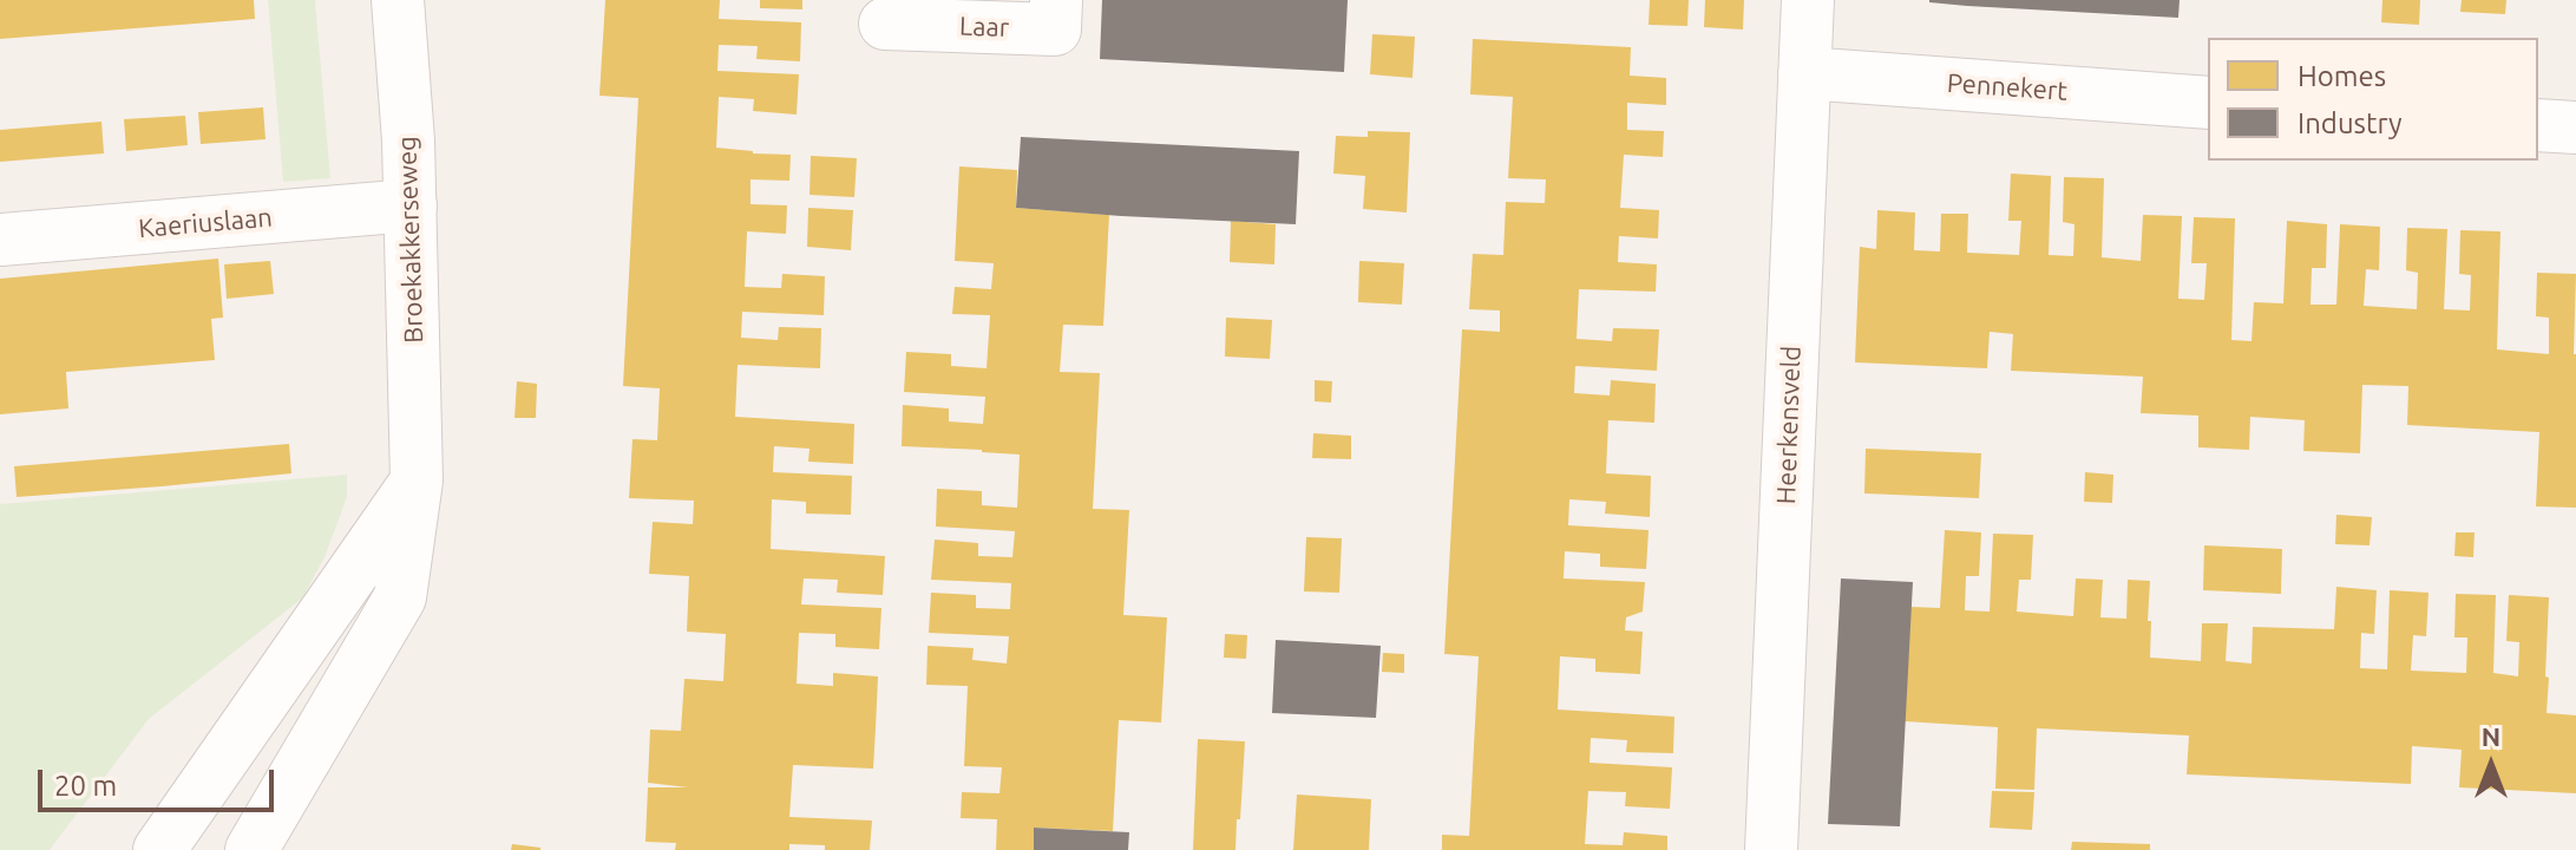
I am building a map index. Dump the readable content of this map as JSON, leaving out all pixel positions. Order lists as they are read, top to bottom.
{
  "streets": {
    "street": [
      "Laar",
      "Pennekert",
      "Kaeriuslaan",
      "Broekakkerseweg",
      "Heerkensveld"
    ]
  },
  "crossings": [
    ["Pennekert", "Heerkensveld"],
    ["Kaeriuslaan", "Broekakkerseweg"]
  ],
  "legend": ["Homes", "Industry"],
  "scale_bar": "20 m",
  "north": "top"
}
